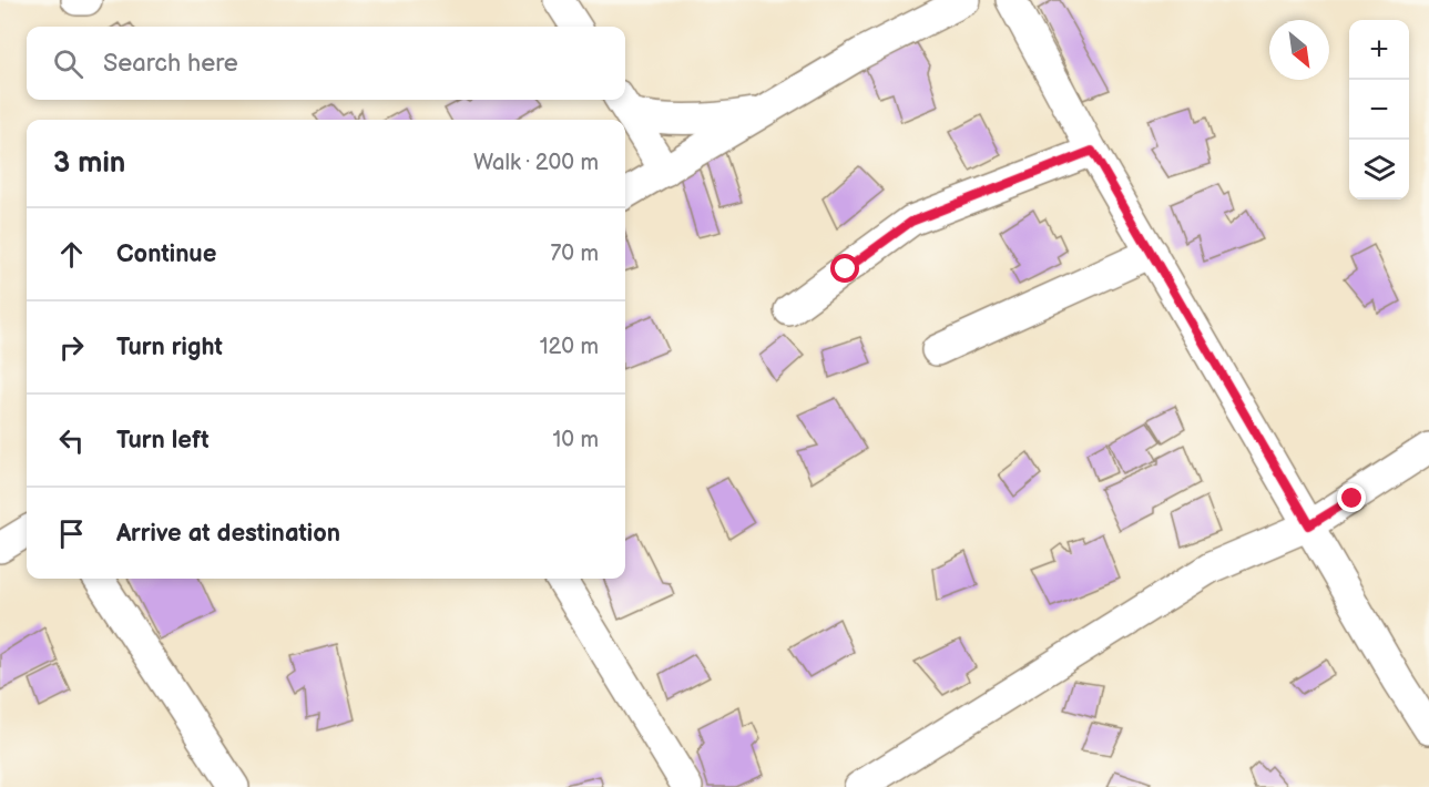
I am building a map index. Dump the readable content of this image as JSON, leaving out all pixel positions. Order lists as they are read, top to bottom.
{
  "north": "bottom right",
  "page": {
    "map_buttons": ["+", "−"],
    "search": "Search here",
    "heading": ["3 min", "Walk · 200 m"],
    "list": [
      ["Continue", "70 m"],
      ["Turn right", "120 m"],
      ["Turn left", "10 m"],
      "Arrive at destination"
    ]
  }
}
